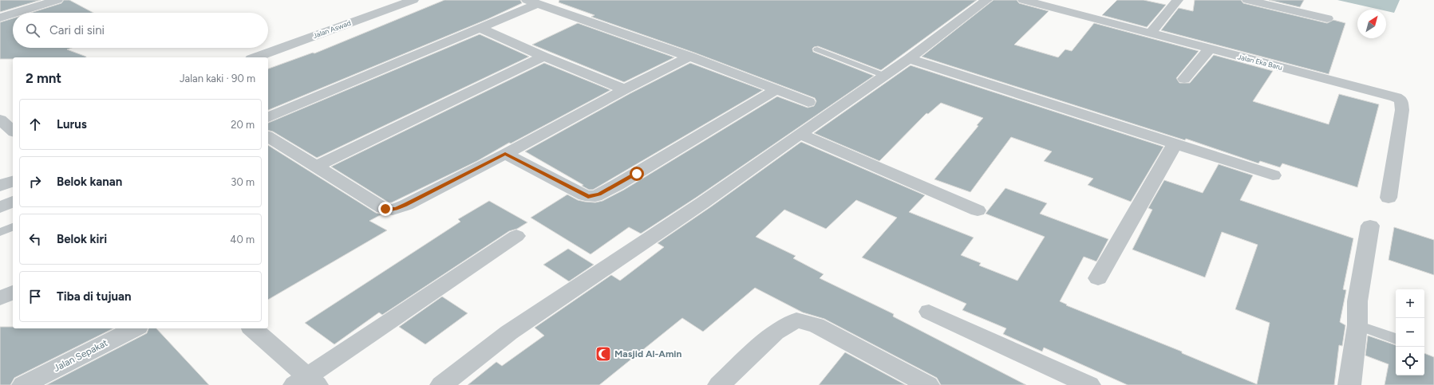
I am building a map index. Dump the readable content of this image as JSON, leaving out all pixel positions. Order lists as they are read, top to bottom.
{
  "streets": {
    "street": ["Jalan Aswad", "Jalan Eka Baru", "Jalan Sepakat"]
  },
  "places": {
    "mosque": ["Masjid Al-Amin"]
  },
  "north": "top right",
  "page": {
    "search": "Cari di sini",
    "heading": ["2 mnt", "Jalan kaki · 90 m"],
    "list": [
      ["Lurus", "20 m"],
      ["Belok kanan", "30 m"],
      ["Belok kiri", "40 m"],
      "Tiba di tujuan"
    ],
    "map_buttons": ["+", "−"]
  }
}
